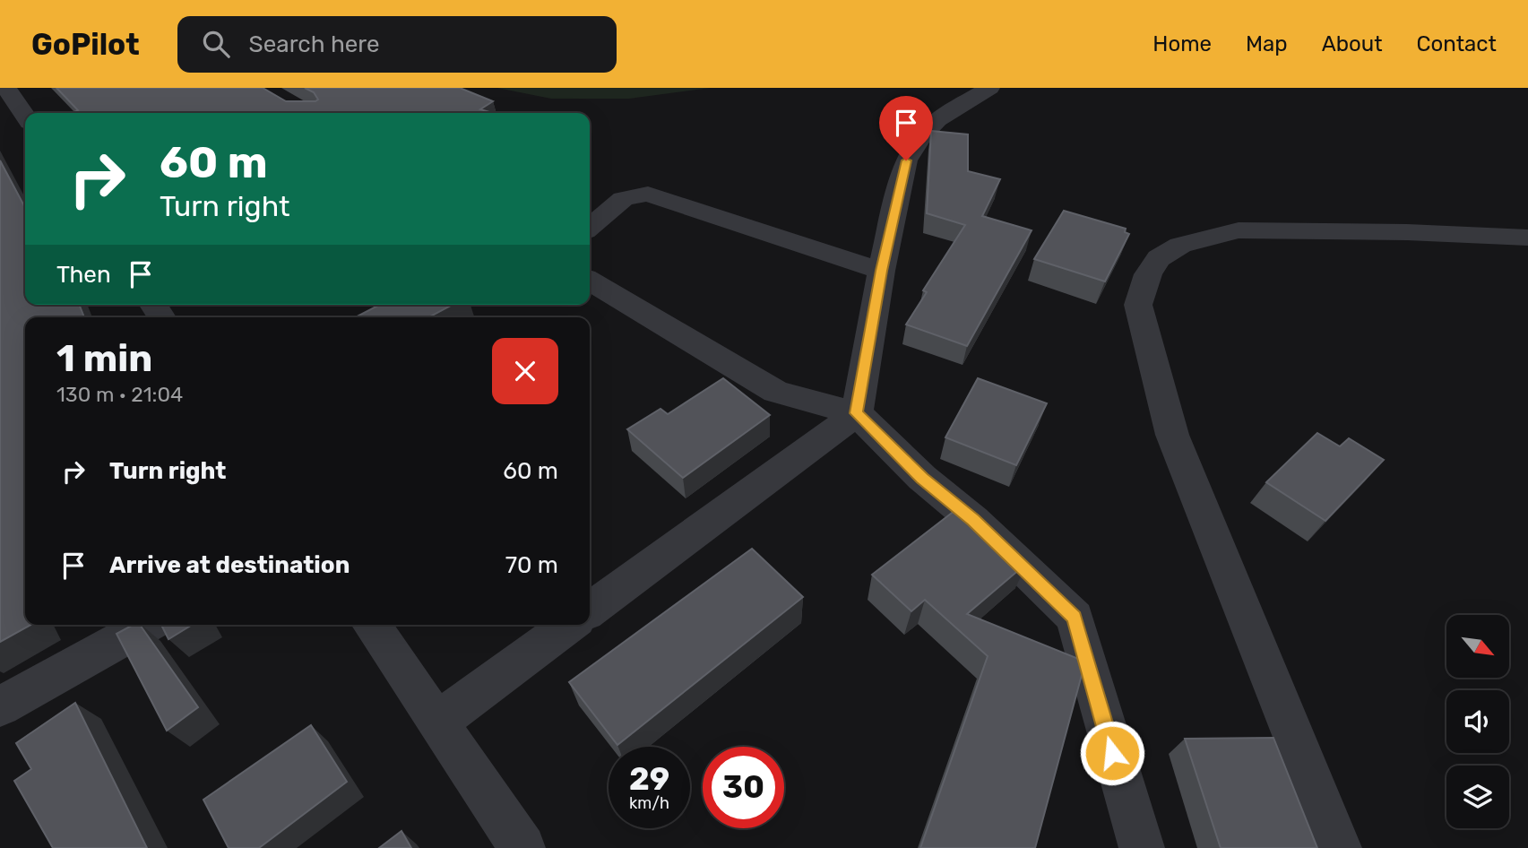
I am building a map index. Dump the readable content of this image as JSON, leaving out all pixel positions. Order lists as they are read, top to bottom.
{
  "north": "bottom right",
  "page": {
    "header": "GoPilot",
    "search": "Search here",
    "nav": [
      "Home",
      "Map",
      "About",
      "Contact"
    ],
    "turn": ["60 m", "Turn right"],
    "then": "Then",
    "heading": ["1 min", "130 m · 21:04"],
    "list": [
      {
        "name": "Turn right",
        "value": "60 m"
      },
      {
        "name": "Arrive at destination",
        "value": "70 m"
      }
    ],
    "speed": "29 km/h",
    "limit": "30"
  }
}
